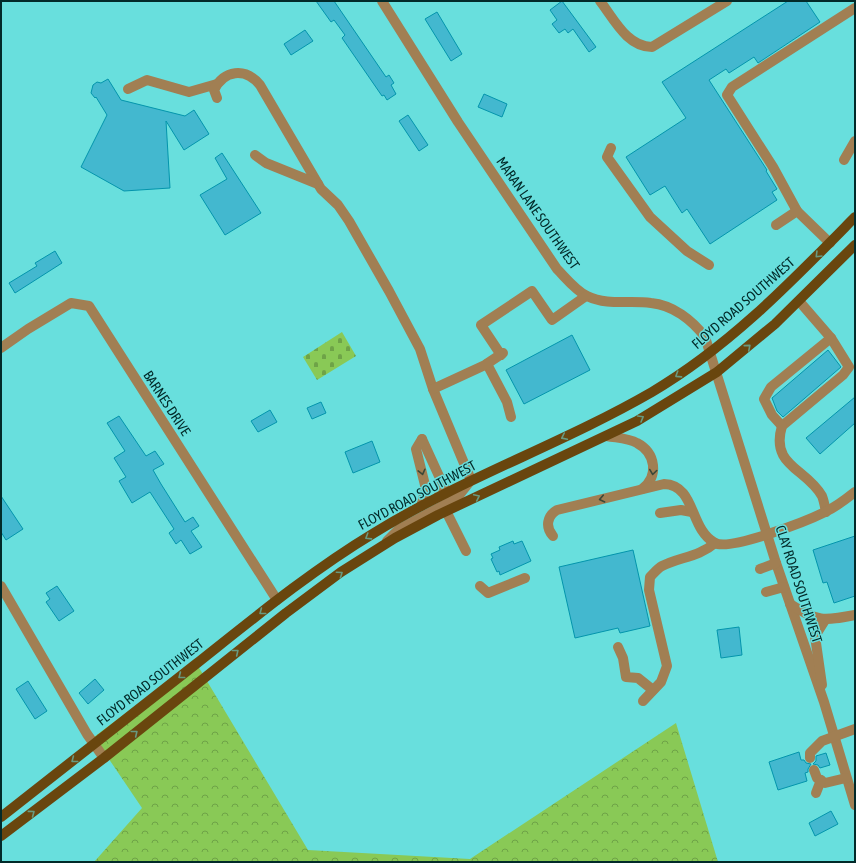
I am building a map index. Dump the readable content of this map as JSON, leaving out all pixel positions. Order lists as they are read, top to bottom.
{
  "streets": {
    "main road": ["FLOYD ROAD SOUTHWEST"],
    "street": ["MARAN LANE SOUTHWEST", "BARNES DRIVE", "CLAY ROAD SOUTHWEST"]
  },
  "crossings": [
    ["MARAN LANE SOUTHWEST", "FLOYD ROAD SOUTHWEST"],
    ["MARAN LANE SOUTHWEST", "CLAY ROAD SOUTHWEST"],
    ["FLOYD ROAD SOUTHWEST", "BARNES DRIVE"],
    ["FLOYD ROAD SOUTHWEST", "CLAY ROAD SOUTHWEST"]
  ]
}
